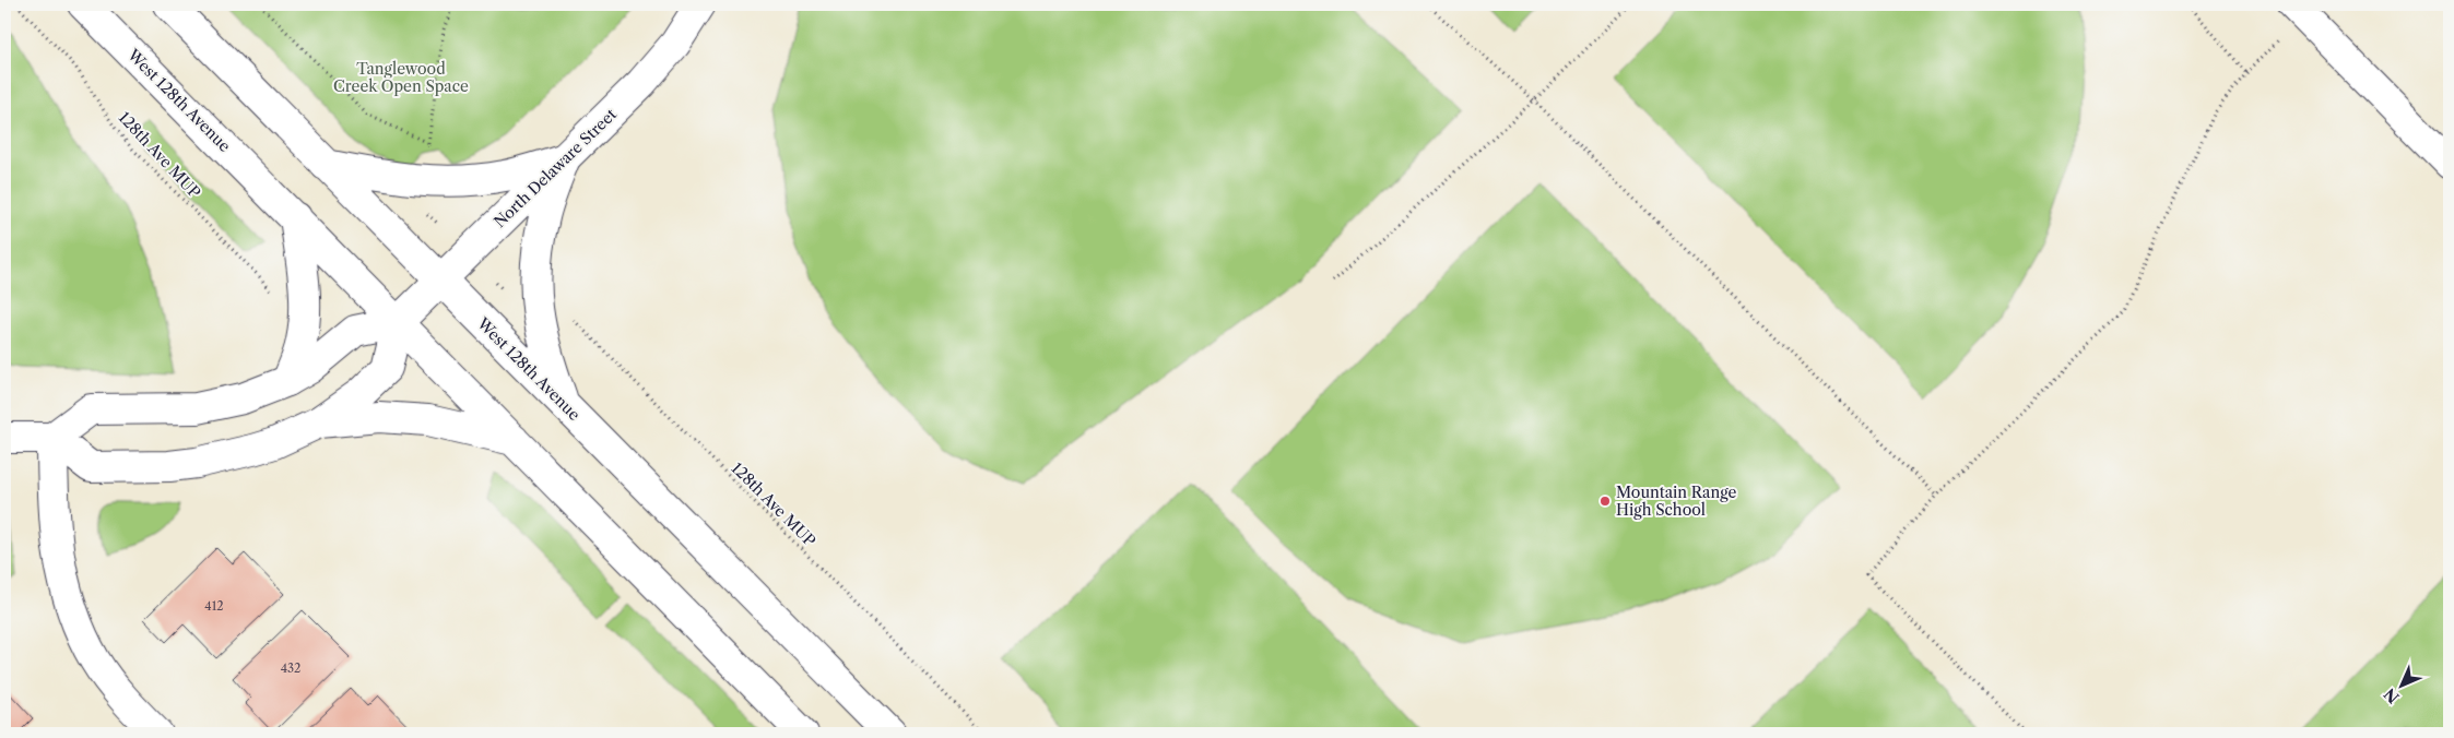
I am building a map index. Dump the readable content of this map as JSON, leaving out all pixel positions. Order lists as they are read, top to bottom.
{
  "streets": {
    "main road": ["West 128th Avenue", "North Delaware Street"],
    "path": ["128th Ave MUP"]
  },
  "crossings": [
    ["West 128th Avenue", "North Delaware Street"]
  ],
  "parks": ["Tanglewood Creek Open Space"],
  "places": ["Mountain Range High School"],
  "house_numbers": ["412", "432"],
  "north": "bottom left"
}
